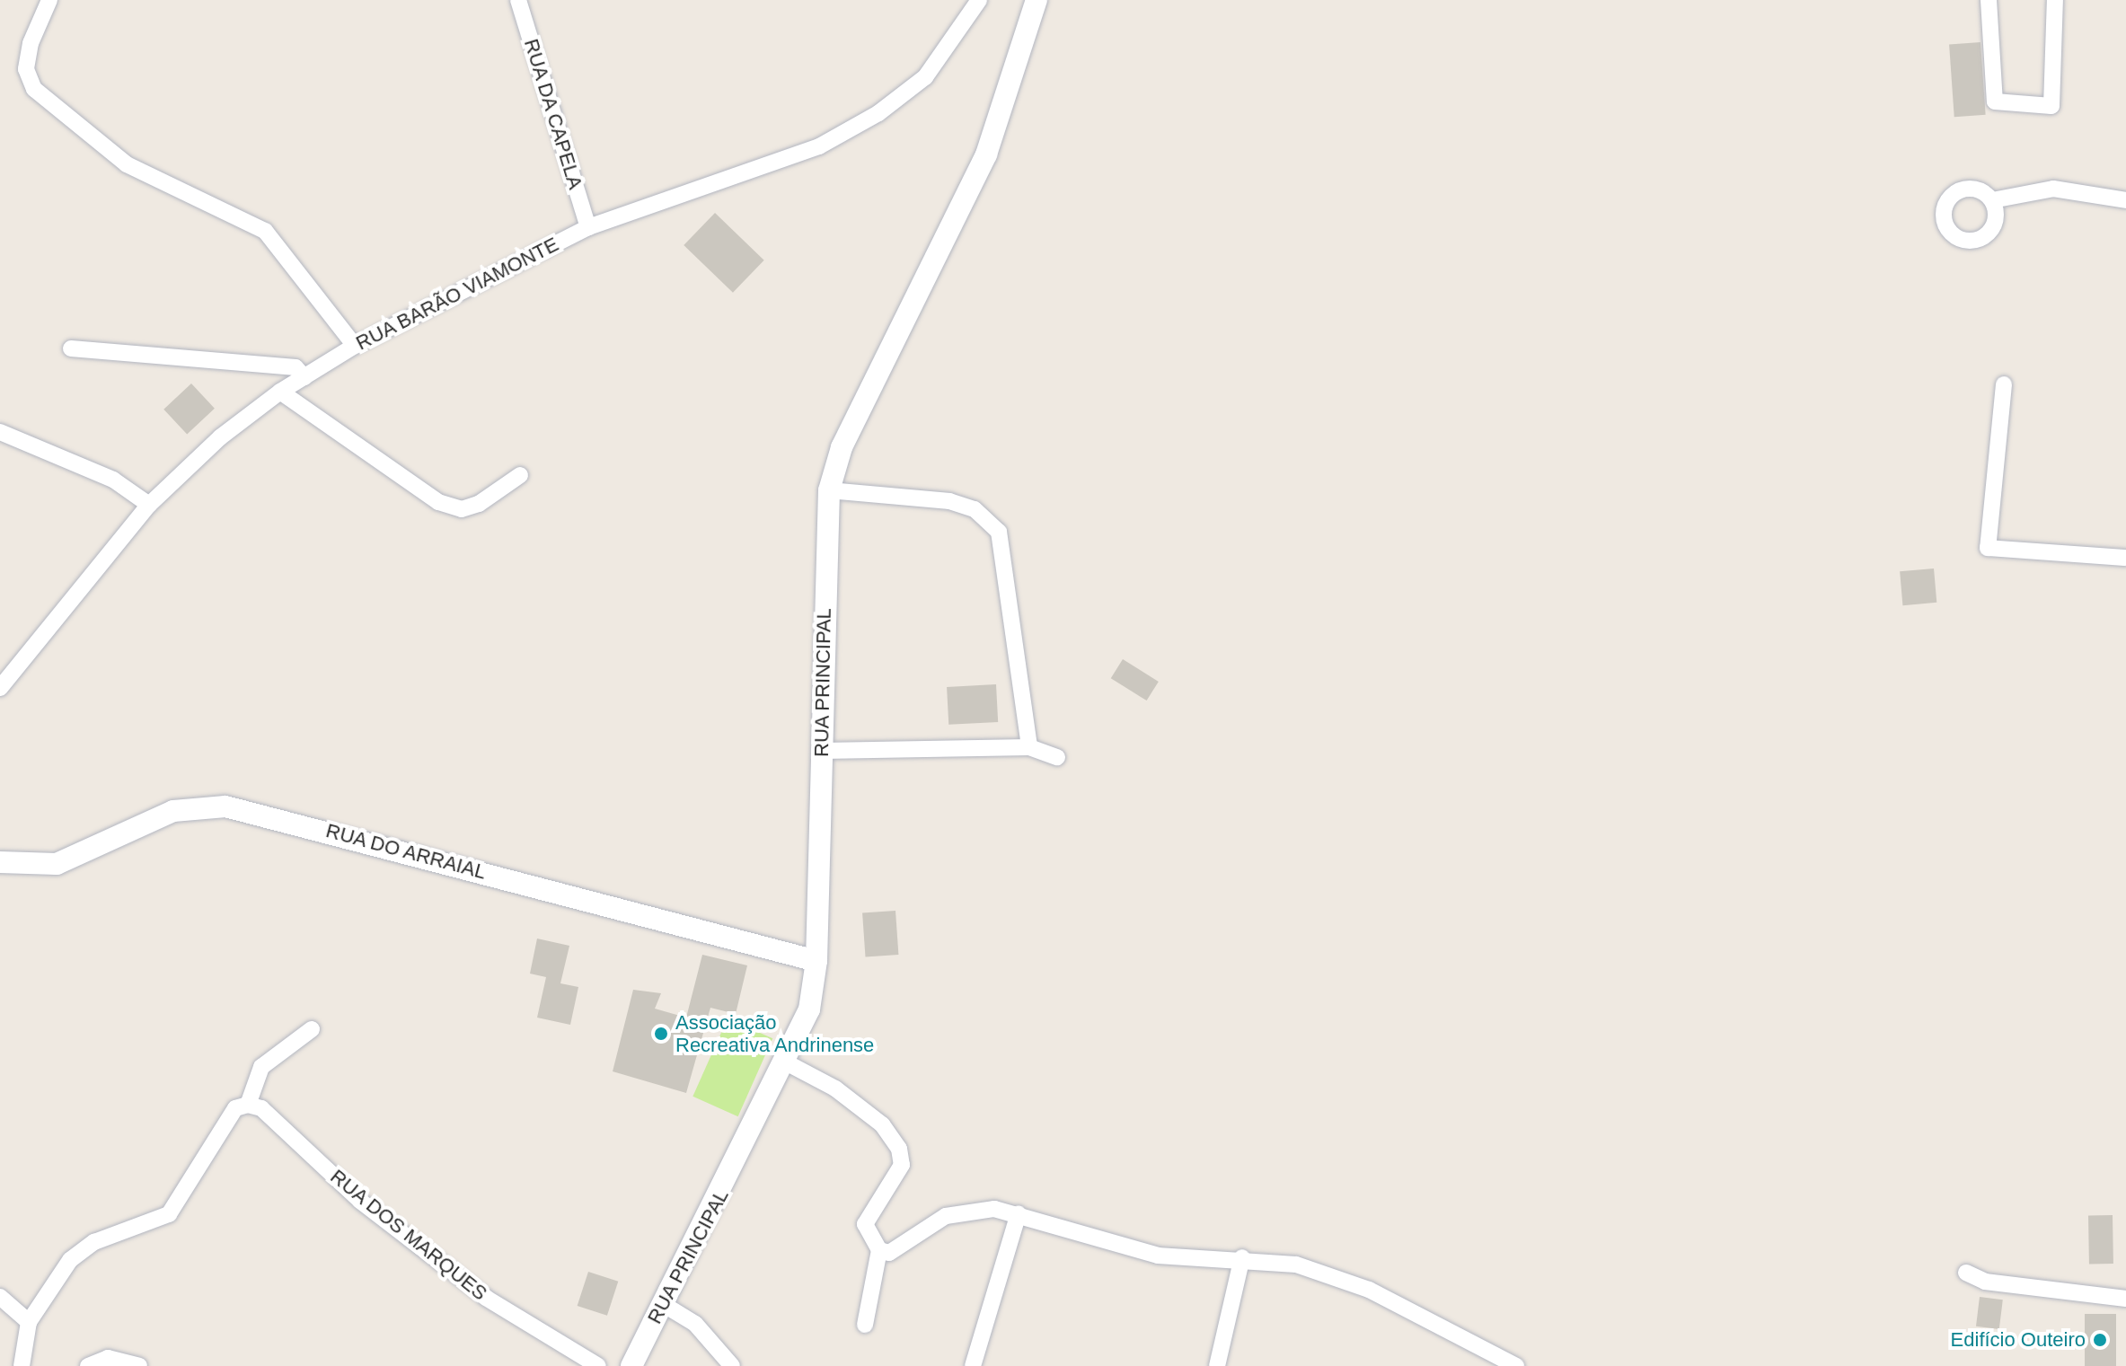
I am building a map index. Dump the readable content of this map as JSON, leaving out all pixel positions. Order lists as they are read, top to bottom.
{
  "streets": {
    "main road": ["RUA PRINCIPAL", "RUA DO ARRAIAL"],
    "street": ["RUA DA CAPELA", "RUA BARÃO VIAMONTE", "RUA DOS MARQUES"]
  },
  "crossings": [
    ["RUA DA CAPELA", "RUA BARÃO VIAMONTE"],
    ["RUA PRINCIPAL", "RUA DO ARRAIAL"]
  ],
  "places": ["Associação Recreativa Andrinense", "Edifício Outeiro"]
}
